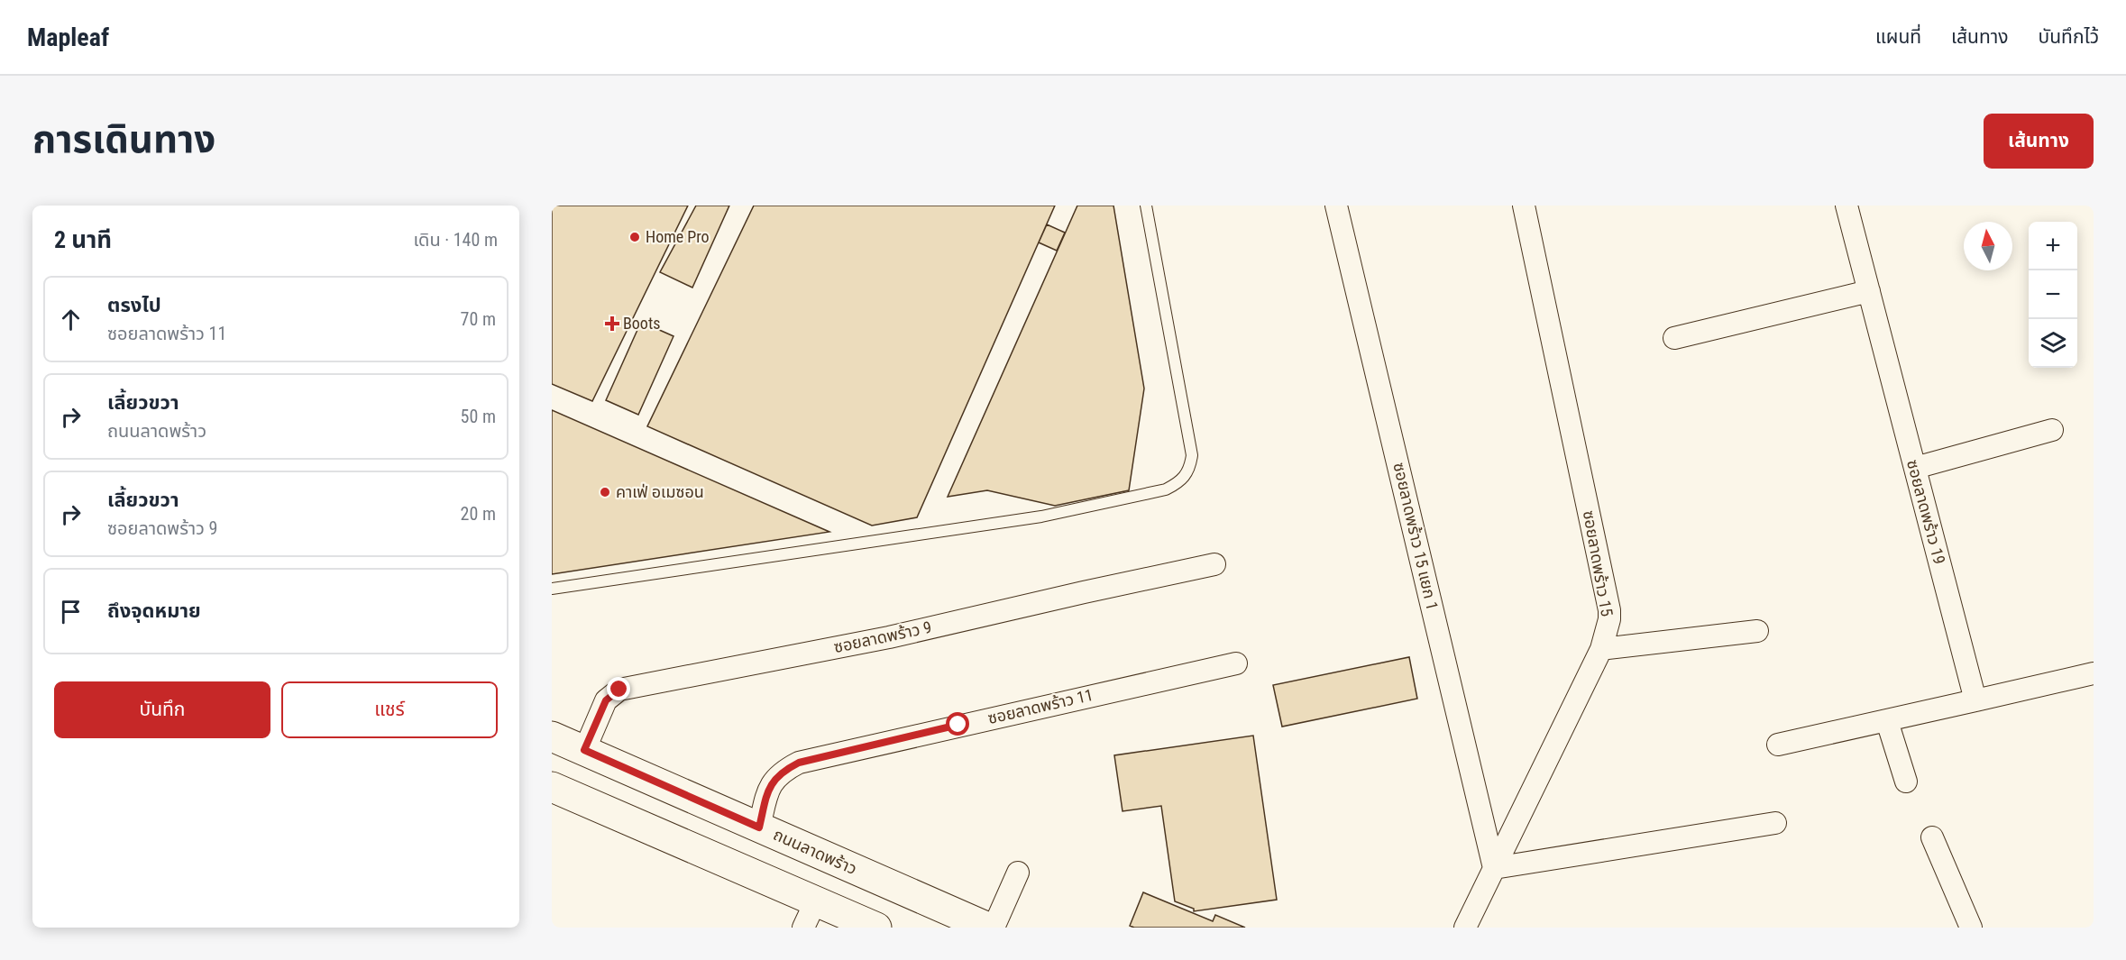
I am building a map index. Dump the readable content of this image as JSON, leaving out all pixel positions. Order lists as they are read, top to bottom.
{
  "streets": {
    "main road": ["ถนนลาดพร้าว"],
    "street": [
      "ซอยลาดพร้าว 19",
      "ซอยลาดพร้าว 15 แยก 1",
      "ซอยลาดพร้าว 15",
      "ซอยลาดพร้าว 9",
      "ซอยลาดพร้าว 11"
    ]
  },
  "crossings": [
    ["ซอยลาดพร้าว 15 แยก 1", "ซอยลาดพร้าว 15"],
    ["ซอยลาดพร้าว 9", "ถนนลาดพร้าว"],
    ["ซอยลาดพร้าว 11", "ถนนลาดพร้าว"]
  ],
  "places": {
    "other": ["Home Pro", "คาเฟ่ อเมซอน"],
    "health": ["Boots"]
  },
  "north": "top",
  "page": {
    "header": "Mapleaf",
    "nav": ["แผนที่", "เส้นทาง", "บันทึกไว้"],
    "title": "การเดินทาง",
    "buttons": [
      "เส้นทาง",
      ["บันทึก", "แชร์"]
    ],
    "heading": ["2 นาที", "เดิน · 140 m"],
    "map_buttons": ["+", "−"],
    "list": [
      ["ตรงไป", "ซอยลาดพร้าว 11", "70 m"],
      ["เลี้ยวขวา", "ถนนลาดพร้าว", "50 m"],
      ["เลี้ยวขวา", "ซอยลาดพร้าว 9", "20 m"],
      "ถึงจุดหมาย"
    ]
  }
}
